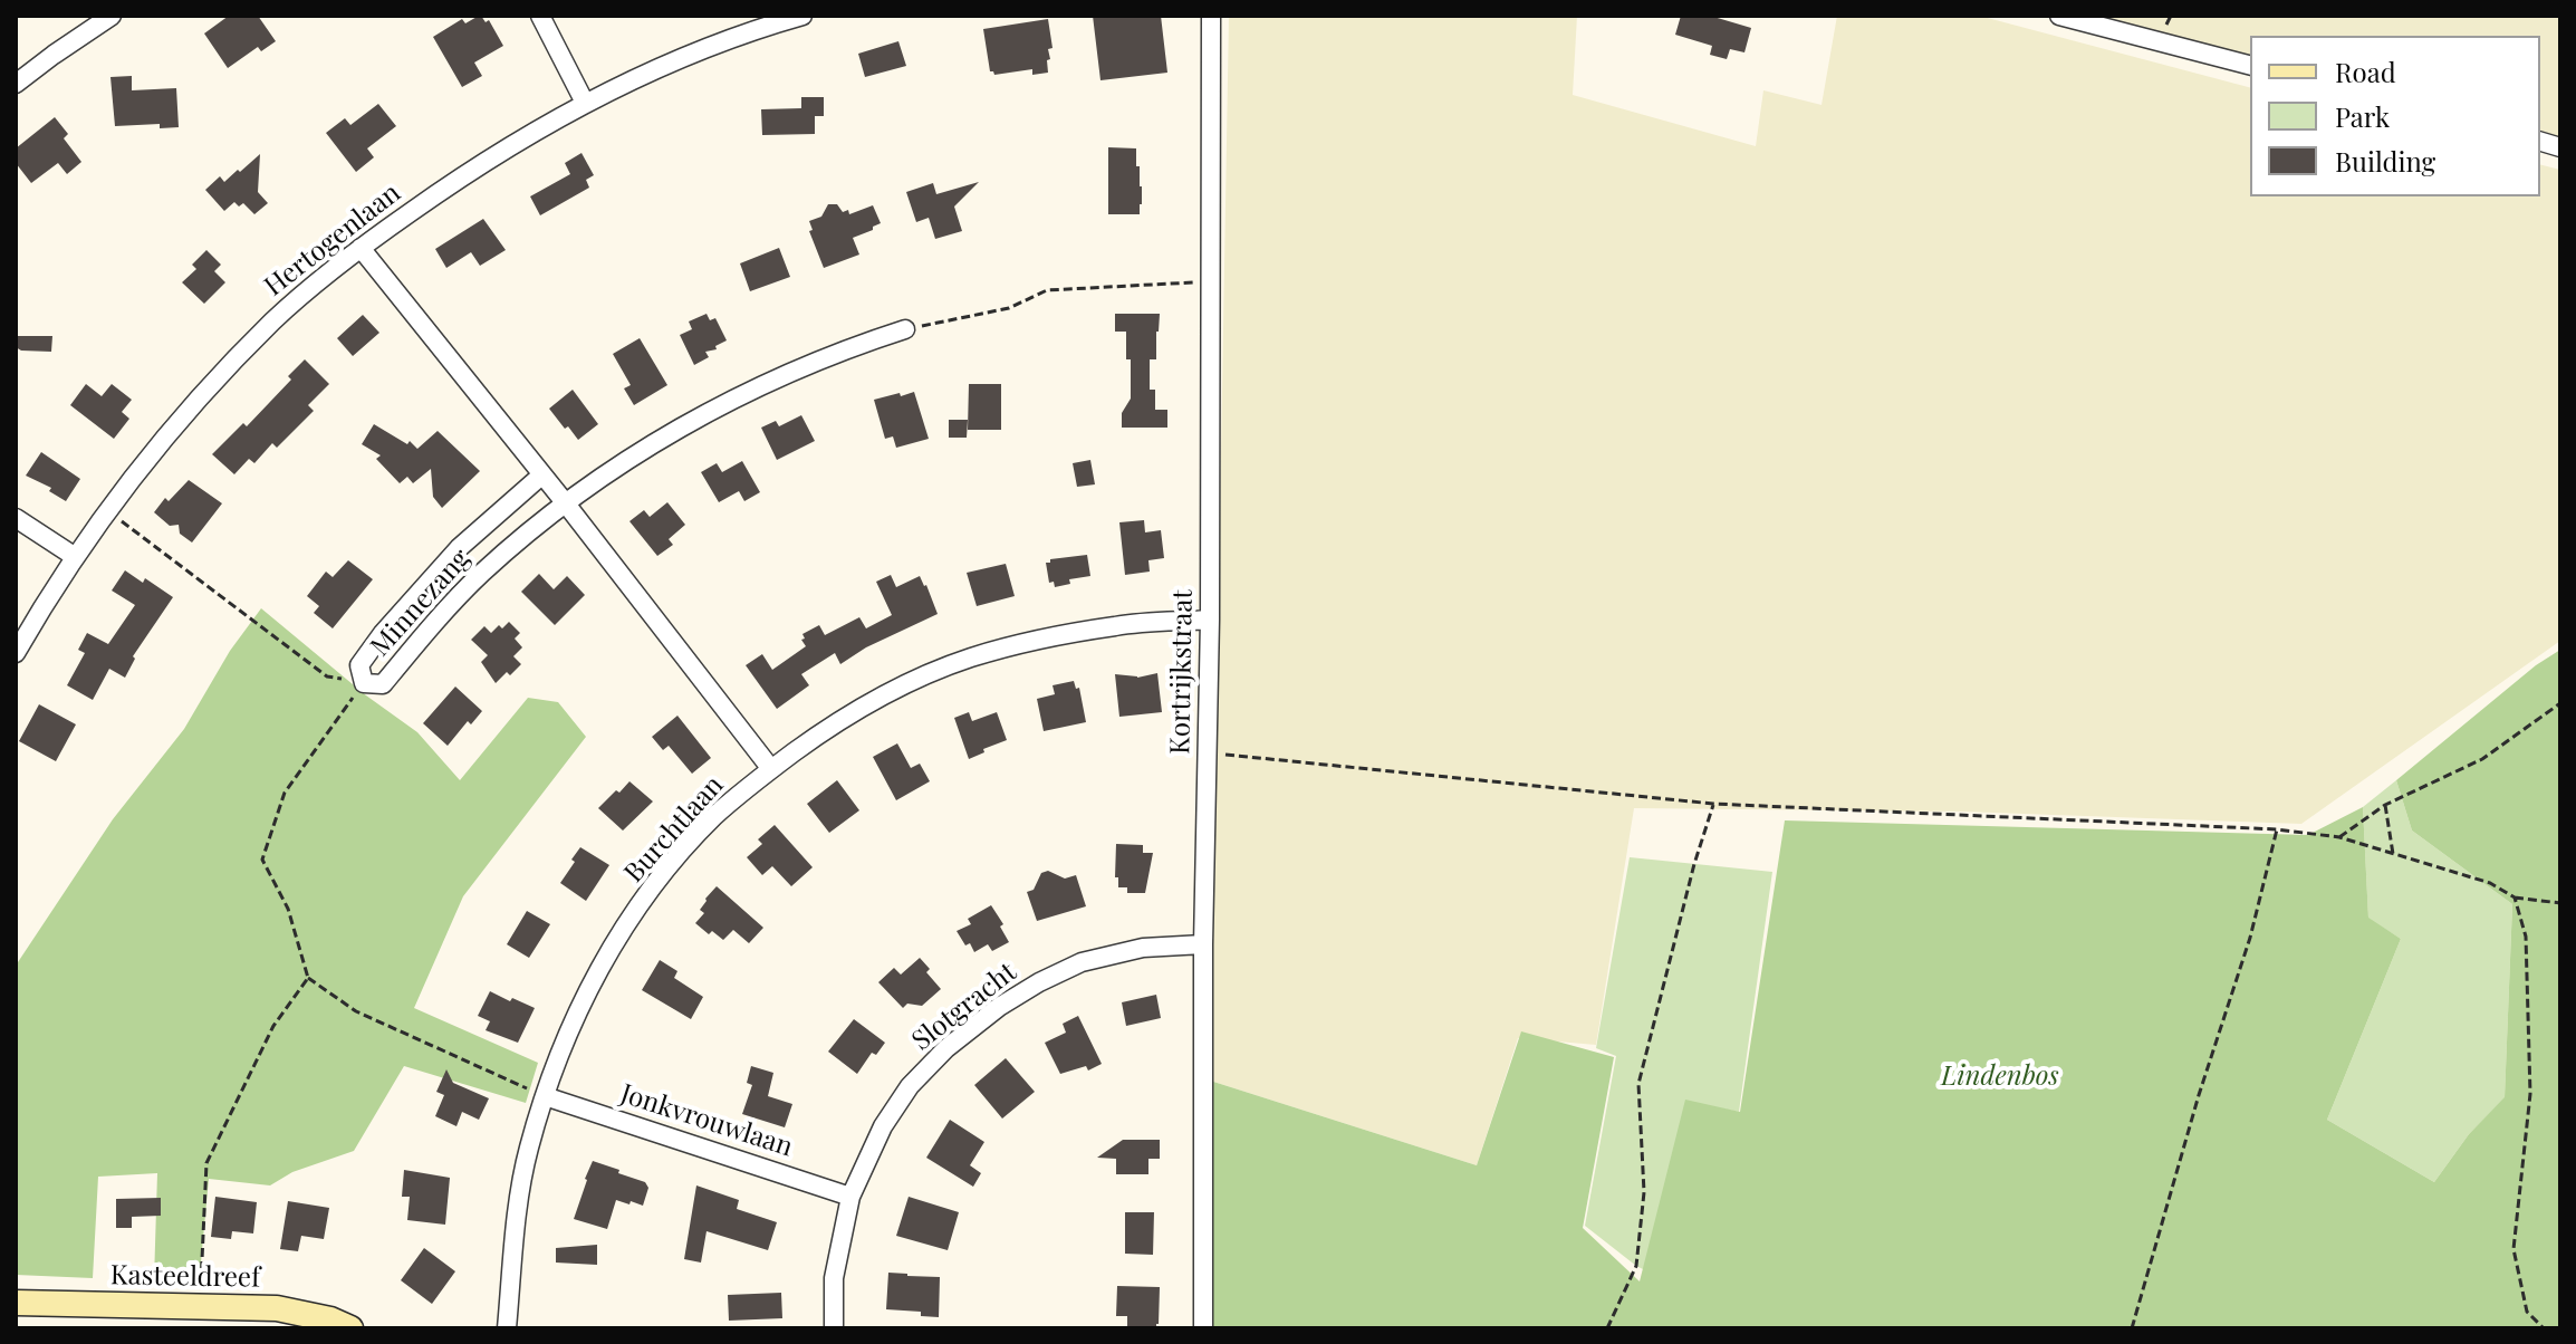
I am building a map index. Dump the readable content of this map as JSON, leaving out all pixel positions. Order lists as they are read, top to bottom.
{
  "streets": {
    "street": [
      "Hertogenlaan",
      "Minnezang",
      "Kortrijkstraat",
      "Burchtlaan",
      "Slotgracht",
      "Jonkvrouwlaan",
      "Kasteeldreef"
    ]
  },
  "crossings": [
    ["Kortrijkstraat", "Burchtlaan"],
    ["Kortrijkstraat", "Slotgracht"],
    ["Burchtlaan", "Jonkvrouwlaan"],
    ["Slotgracht", "Jonkvrouwlaan"]
  ],
  "parks": ["Lindenbos"],
  "legend": ["Road", "Park", "Building"]
}
